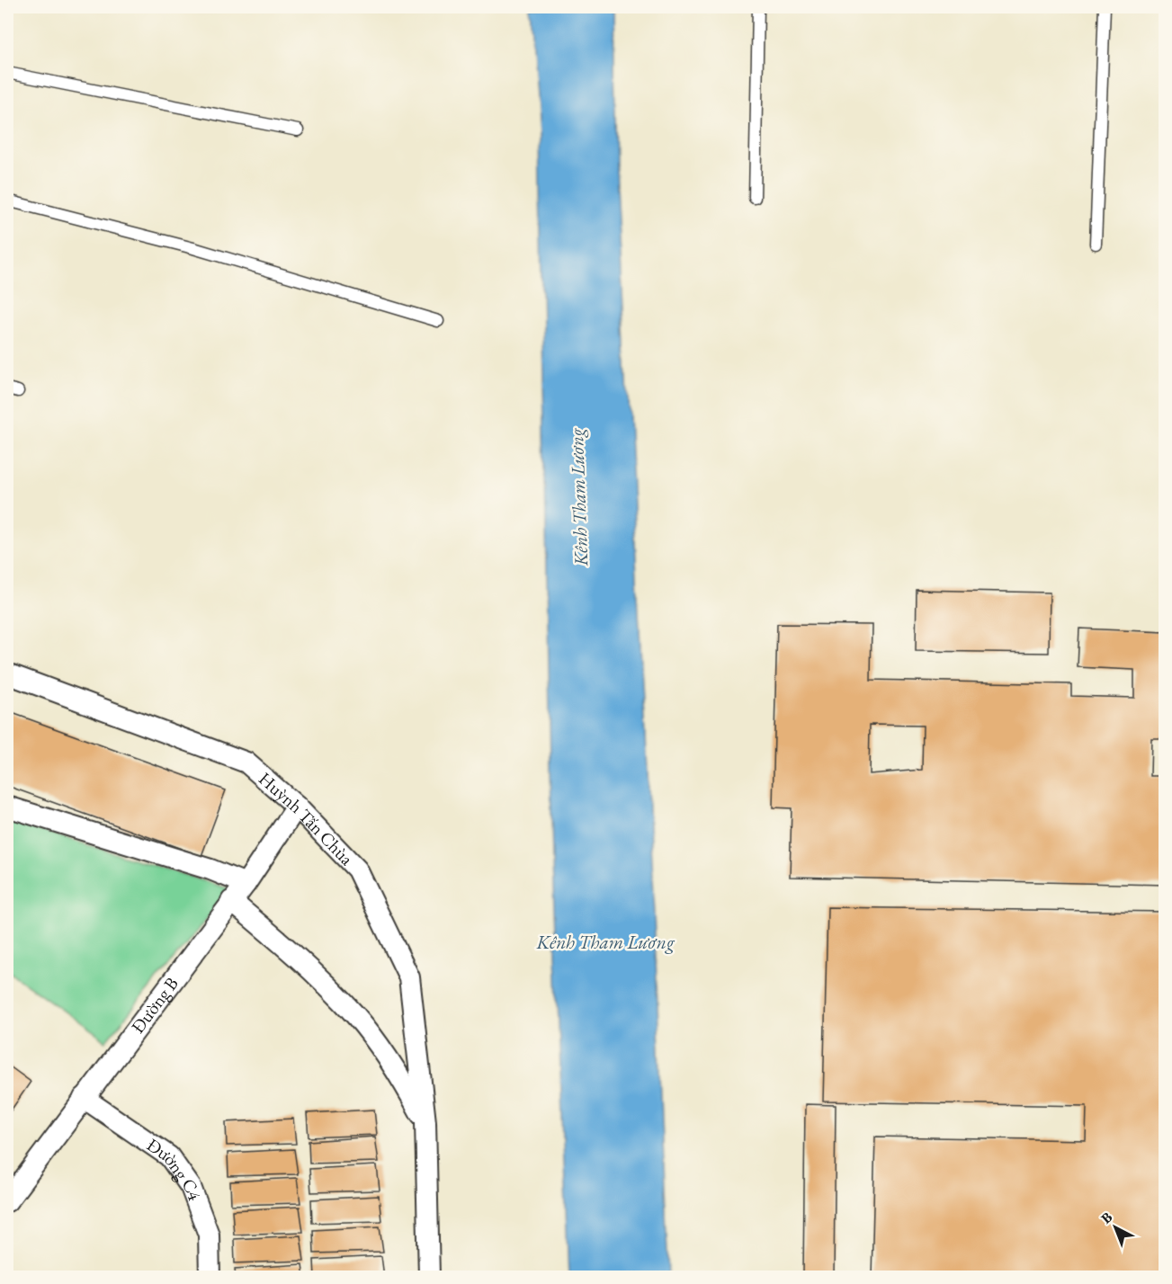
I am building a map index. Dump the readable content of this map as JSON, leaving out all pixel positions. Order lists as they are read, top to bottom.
{
  "streets": {
    "street": ["Huỳnh Tấn Chùa", "Đường B", "Đường C4"]
  },
  "crossings": [
    ["Huỳnh Tấn Chùa", "Đường B"],
    ["Đường B", "Đường C4"]
  ],
  "water": ["Kênh Tham Lương"],
  "north": "top left"
}
